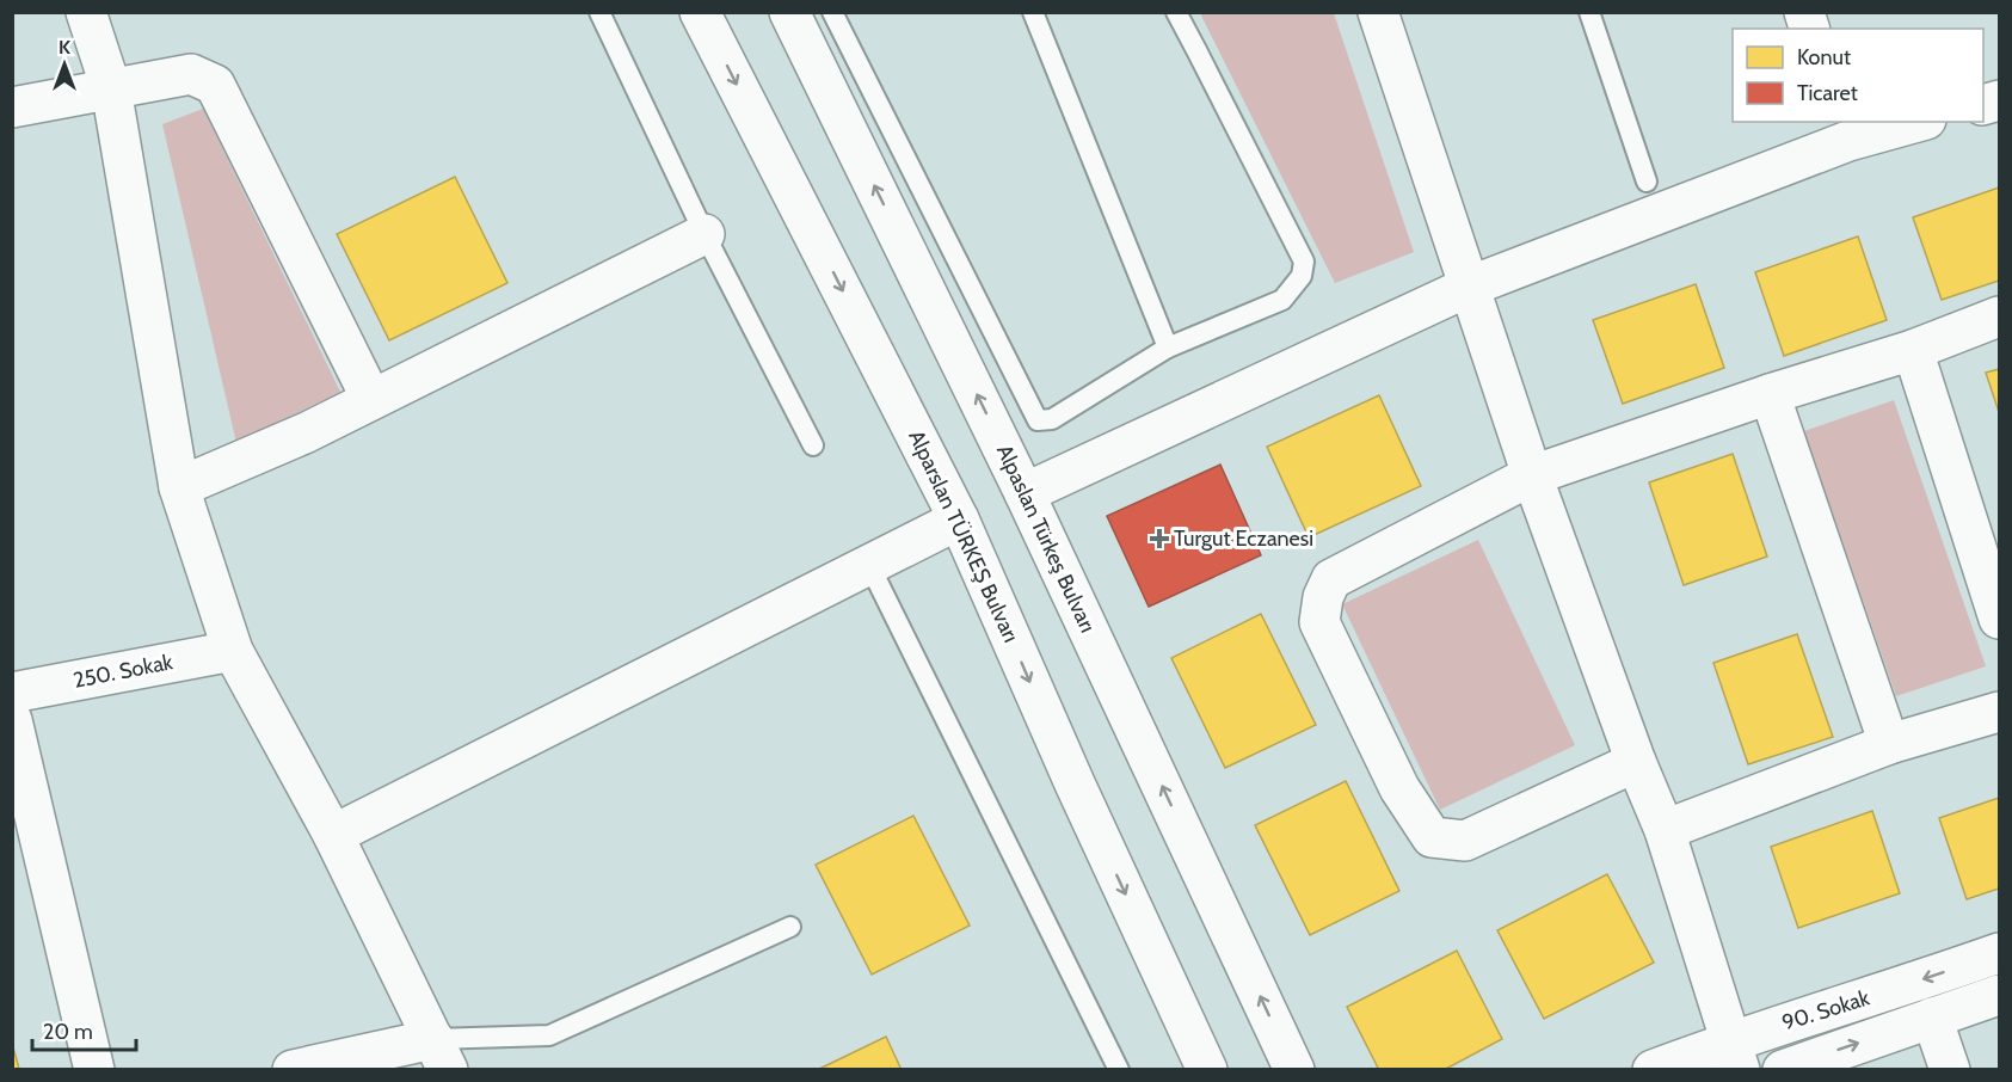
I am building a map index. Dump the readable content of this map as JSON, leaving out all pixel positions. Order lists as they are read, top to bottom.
{
  "streets": {
    "street": [
      "Alparslan TÜRKEŞ Bulvarı",
      "Alpaslan Türkeş Bulvarı",
      "250. Sokak",
      "90. Sokak"
    ]
  },
  "one_way": ["Alparslan TÜRKEŞ Bulvarı", "Alpaslan Türkeş Bulvarı"],
  "places": {
    "health": ["Turgut Eczanesi"]
  },
  "legend": ["Konut", "Ticaret"],
  "scale_bar": "20 m",
  "north": "top"
}
